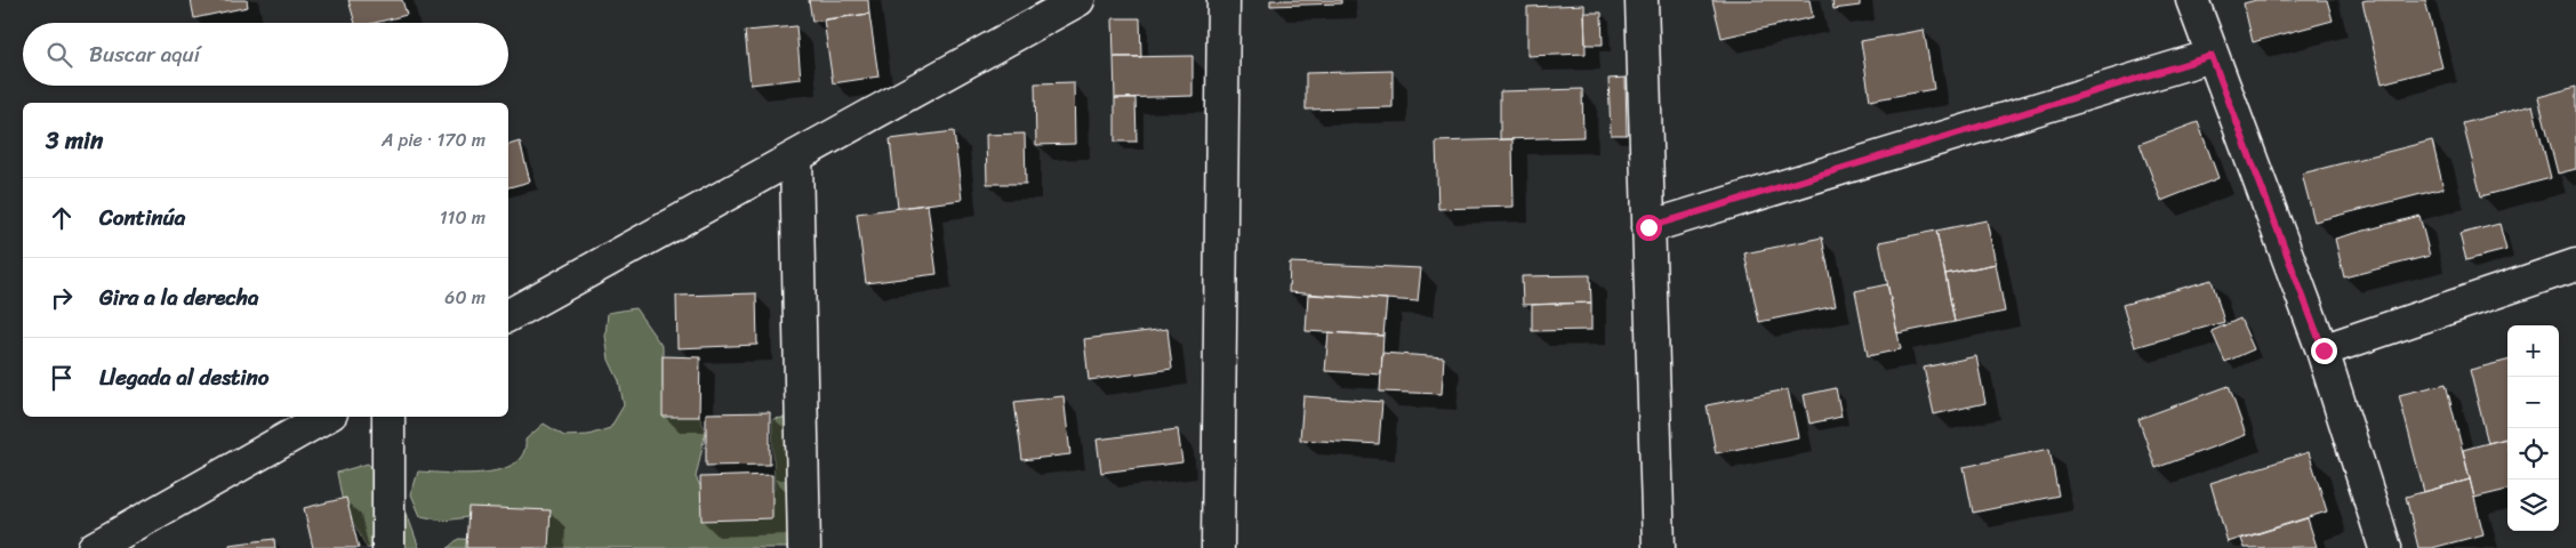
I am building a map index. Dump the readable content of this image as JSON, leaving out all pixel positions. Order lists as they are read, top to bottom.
{
  "page": {
    "search": "Buscar aquí",
    "heading": ["3 min", "A pie · 170 m"],
    "list": [
      ["Continúa", "110 m"],
      ["Gira a la derecha", "60 m"],
      "Llegada al destino"
    ],
    "map_buttons": ["+", "−"]
  }
}
